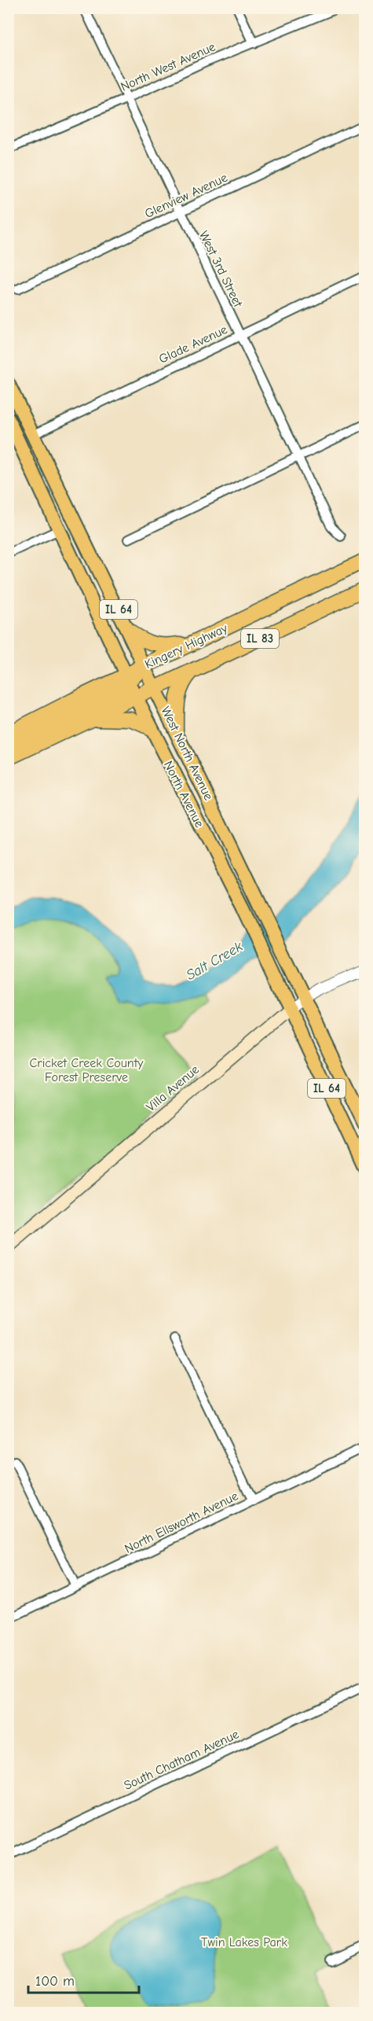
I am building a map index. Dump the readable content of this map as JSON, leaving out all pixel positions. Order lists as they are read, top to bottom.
{
  "streets": {
    "highway": ["IL 83", "Kingery Highway"],
    "main road": [
      "IL 64",
      "West North Avenue",
      "North Avenue",
      "Villa Avenue"
    ],
    "street": [
      "North West Avenue",
      "Glenview Avenue",
      "West 3rd Street",
      "Glade Avenue",
      "North Ellsworth Avenue",
      "South Chatham Avenue"
    ]
  },
  "crossings": [
    ["North West Avenue", "West 3rd Street"],
    ["Glenview Avenue", "West 3rd Street"],
    ["West 3rd Street", "Glade Avenue"],
    ["Glade Avenue", "West North Avenue"],
    ["IL 83", "Kingery Highway"],
    ["Kingery Highway", "West North Avenue"],
    ["Kingery Highway", "North Avenue"],
    ["North Avenue", "Villa Avenue"]
  ],
  "water": ["Salt Creek"],
  "parks": ["Cricket Creek County Forest Preserve", "Twin Lakes Park"],
  "scale_bar": "100 m"
}
